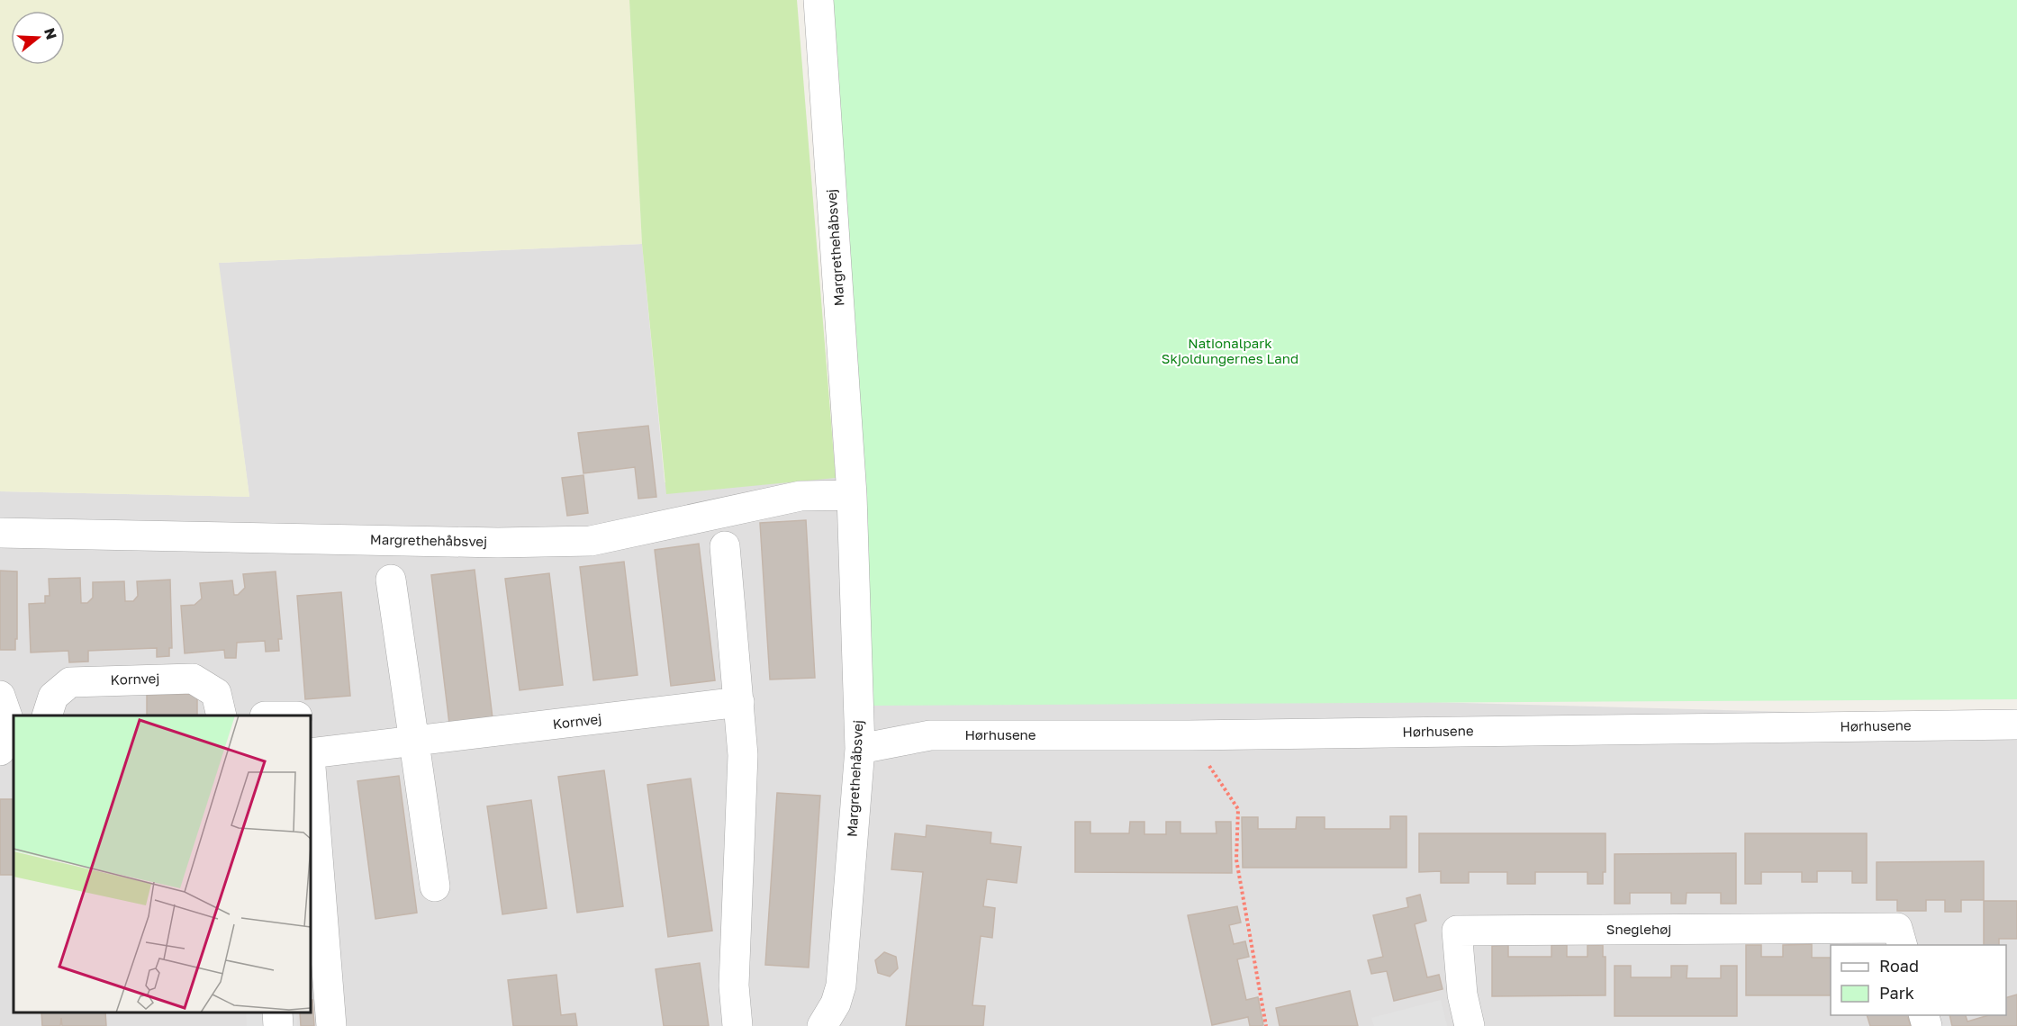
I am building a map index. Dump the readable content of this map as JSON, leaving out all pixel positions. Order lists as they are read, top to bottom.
{
  "streets": {
    "street": [
      "Margrethehåbsvej",
      "Kornvej",
      "Hørhusene",
      "Sneglehøj"
    ]
  },
  "crossings": [
    ["Margrethehåbsvej", "Hørhusene"]
  ],
  "parks": ["Nationalpark Skjoldungernes Land"],
  "legend": ["Road", "Park"],
  "north": "right"
}
